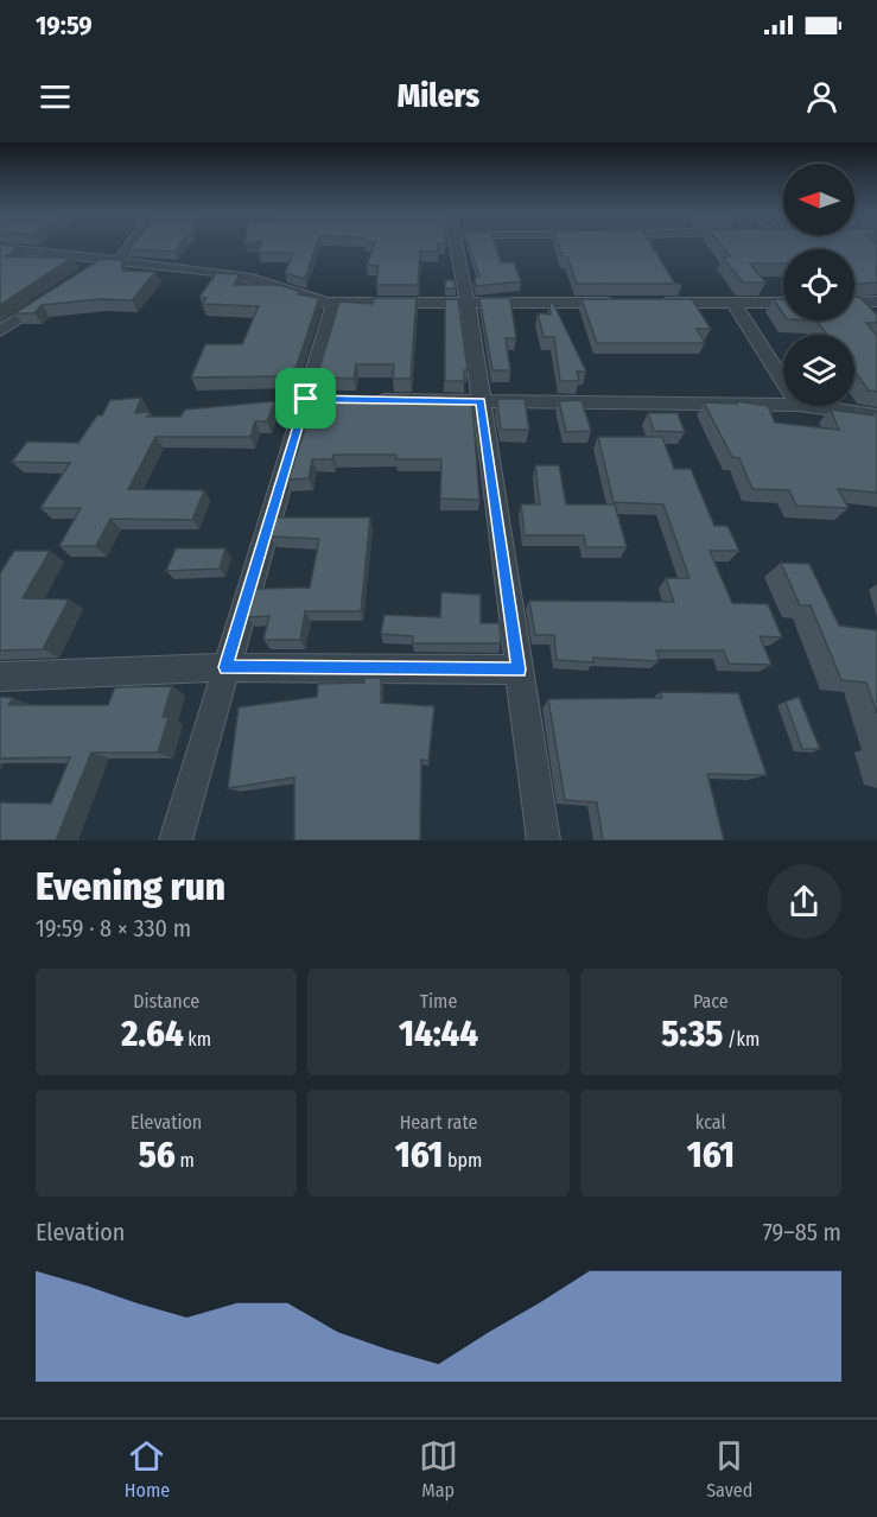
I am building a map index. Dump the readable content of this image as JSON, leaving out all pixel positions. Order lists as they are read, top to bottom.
{
  "north": "left",
  "page": {
    "status": "19:59",
    "header": "Milers",
    "heading": ["Evening run", "19:59 · 8 × 330 m"],
    "stats": [
      ["Distance", "2.64 km"],
      ["Time", "14:44"],
      ["Pace", "5:35 /km"],
      ["Elevation", "56 m"],
      ["Heart rate", "161 bpm"],
      ["kcal", "161"]
    ],
    "chart": ["Elevation", "79–85 m"],
    "tabs": ["Home", "Map", "Saved"]
  }
}
